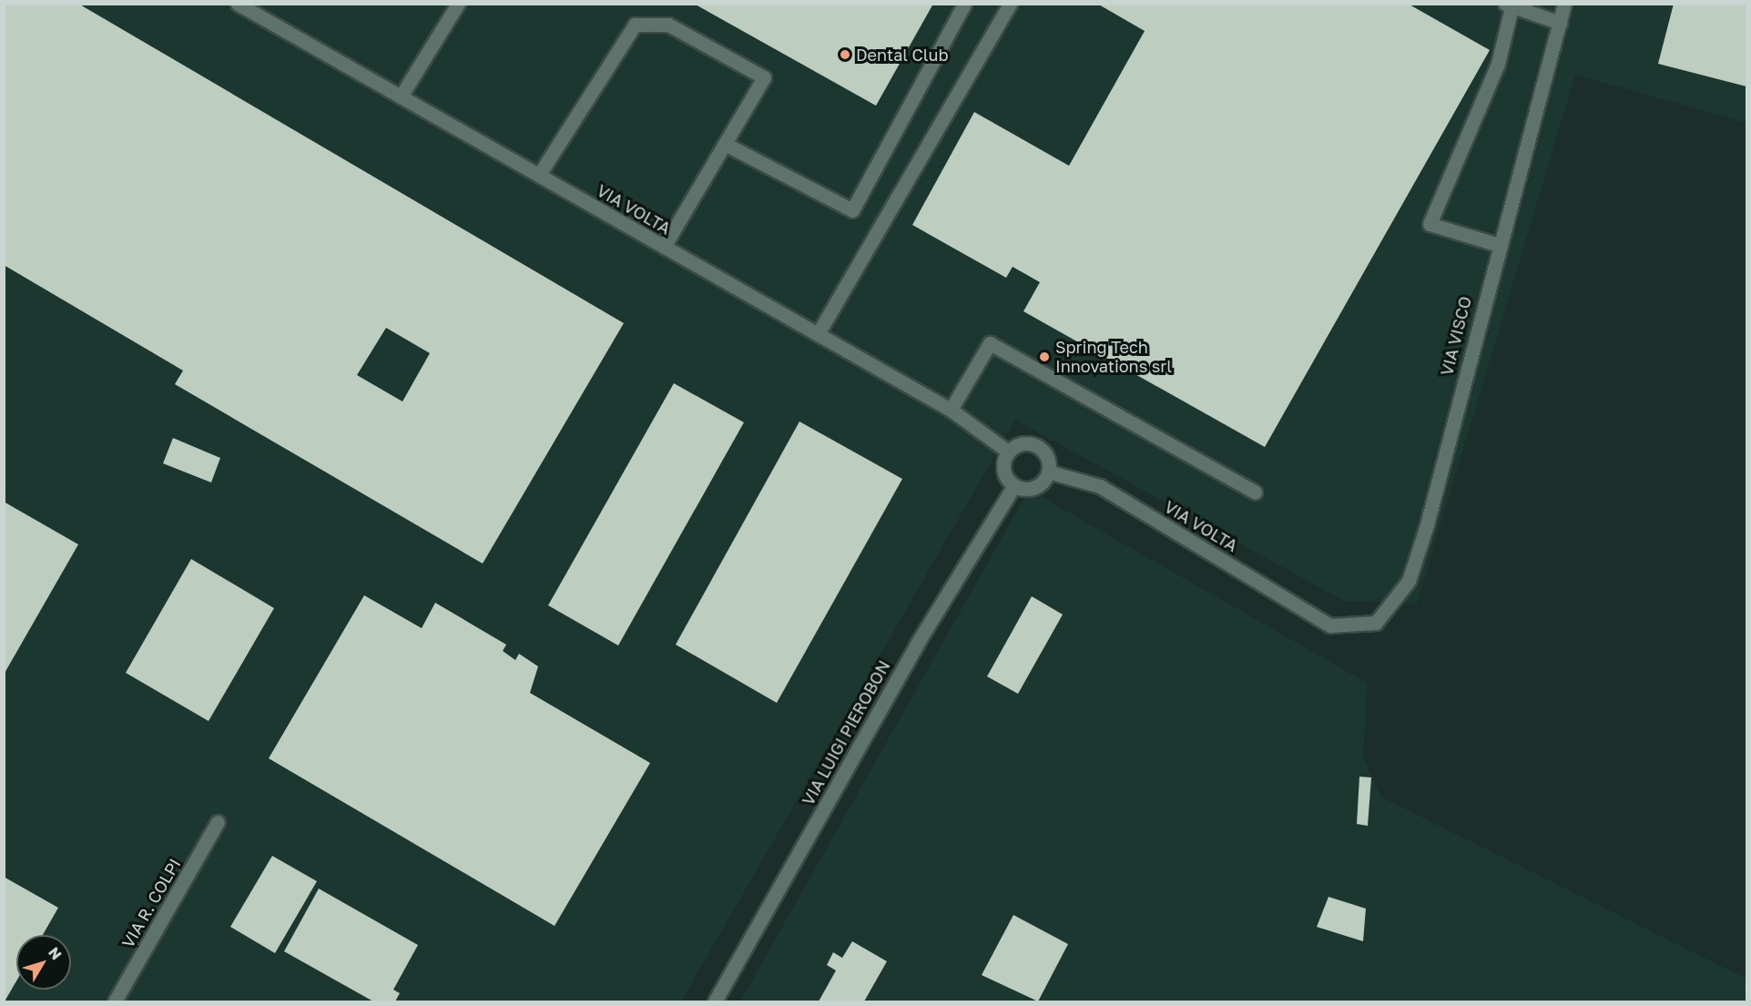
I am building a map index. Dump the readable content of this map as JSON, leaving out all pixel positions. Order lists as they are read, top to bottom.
{
  "streets": {
    "street": [
      "VIA VOLTA",
      "VIA VISCO",
      "VIA LUIGI PIEROBON",
      "VIA R. COLPI"
    ]
  },
  "crossings": [
    ["VIA VOLTA", "VIA VISCO"],
    ["VIA VOLTA", "VIA LUIGI PIEROBON"]
  ],
  "places": ["Dental Club", "Spring Tech Innovations srl"],
  "north": "top right"
}
